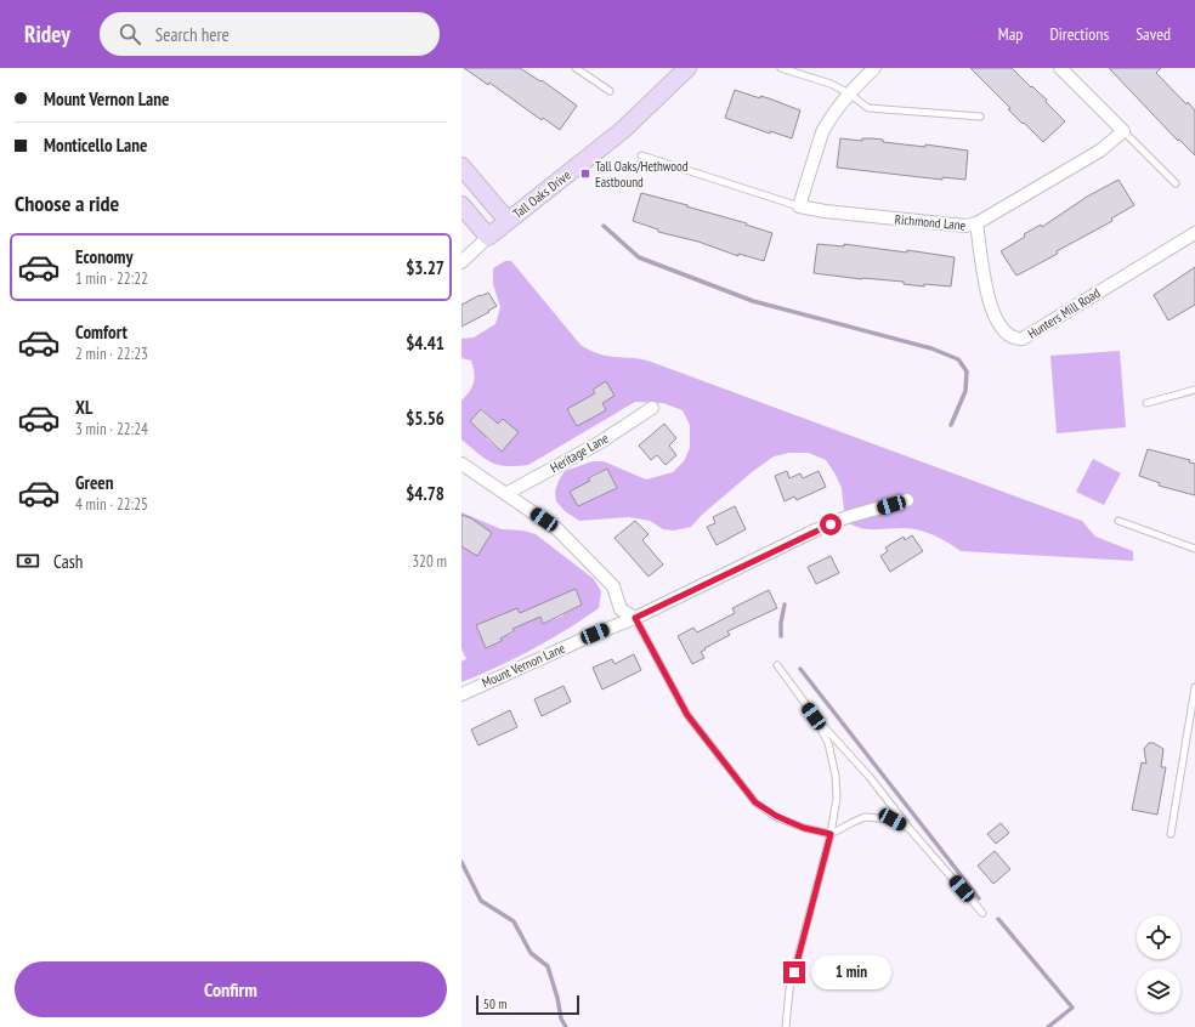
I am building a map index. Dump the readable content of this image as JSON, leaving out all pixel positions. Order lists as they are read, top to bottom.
{
  "streets": {
    "street": [
      "Tall Oaks Drive",
      "Richmond Lane",
      "Hunters Mill Road",
      "Heritage Lane",
      "Mount Vernon Lane"
    ]
  },
  "crossings": [
    ["Richmond Lane", "Hunters Mill Road"]
  ],
  "places": {
    "transit": ["Tall Oaks/Hethwood Eastbound"]
  },
  "scale_bar": "50 m",
  "page": {
    "header": "Ridey",
    "search": "Search here",
    "nav": ["Map", "Directions", "Saved"],
    "banner": ["Mount Vernon Lane", "Monticello Lane"],
    "heading": "Choose a ride",
    "list": [
      {
        "name": "Economy",
        "note": "1 min · 22:22",
        "value": "$3.27"
      },
      {
        "name": "Comfort",
        "note": "2 min · 22:23",
        "value": "$4.41"
      },
      {
        "name": "XL",
        "note": "3 min · 22:24",
        "value": "$5.56"
      },
      {
        "name": "Green",
        "note": "4 min · 22:25",
        "value": "$4.78"
      }
    ],
    "pay": ["Cash", "320 m"],
    "buttons": "Confirm",
    "bubble": "1 min",
    "scale": "50 m"
  }
}
